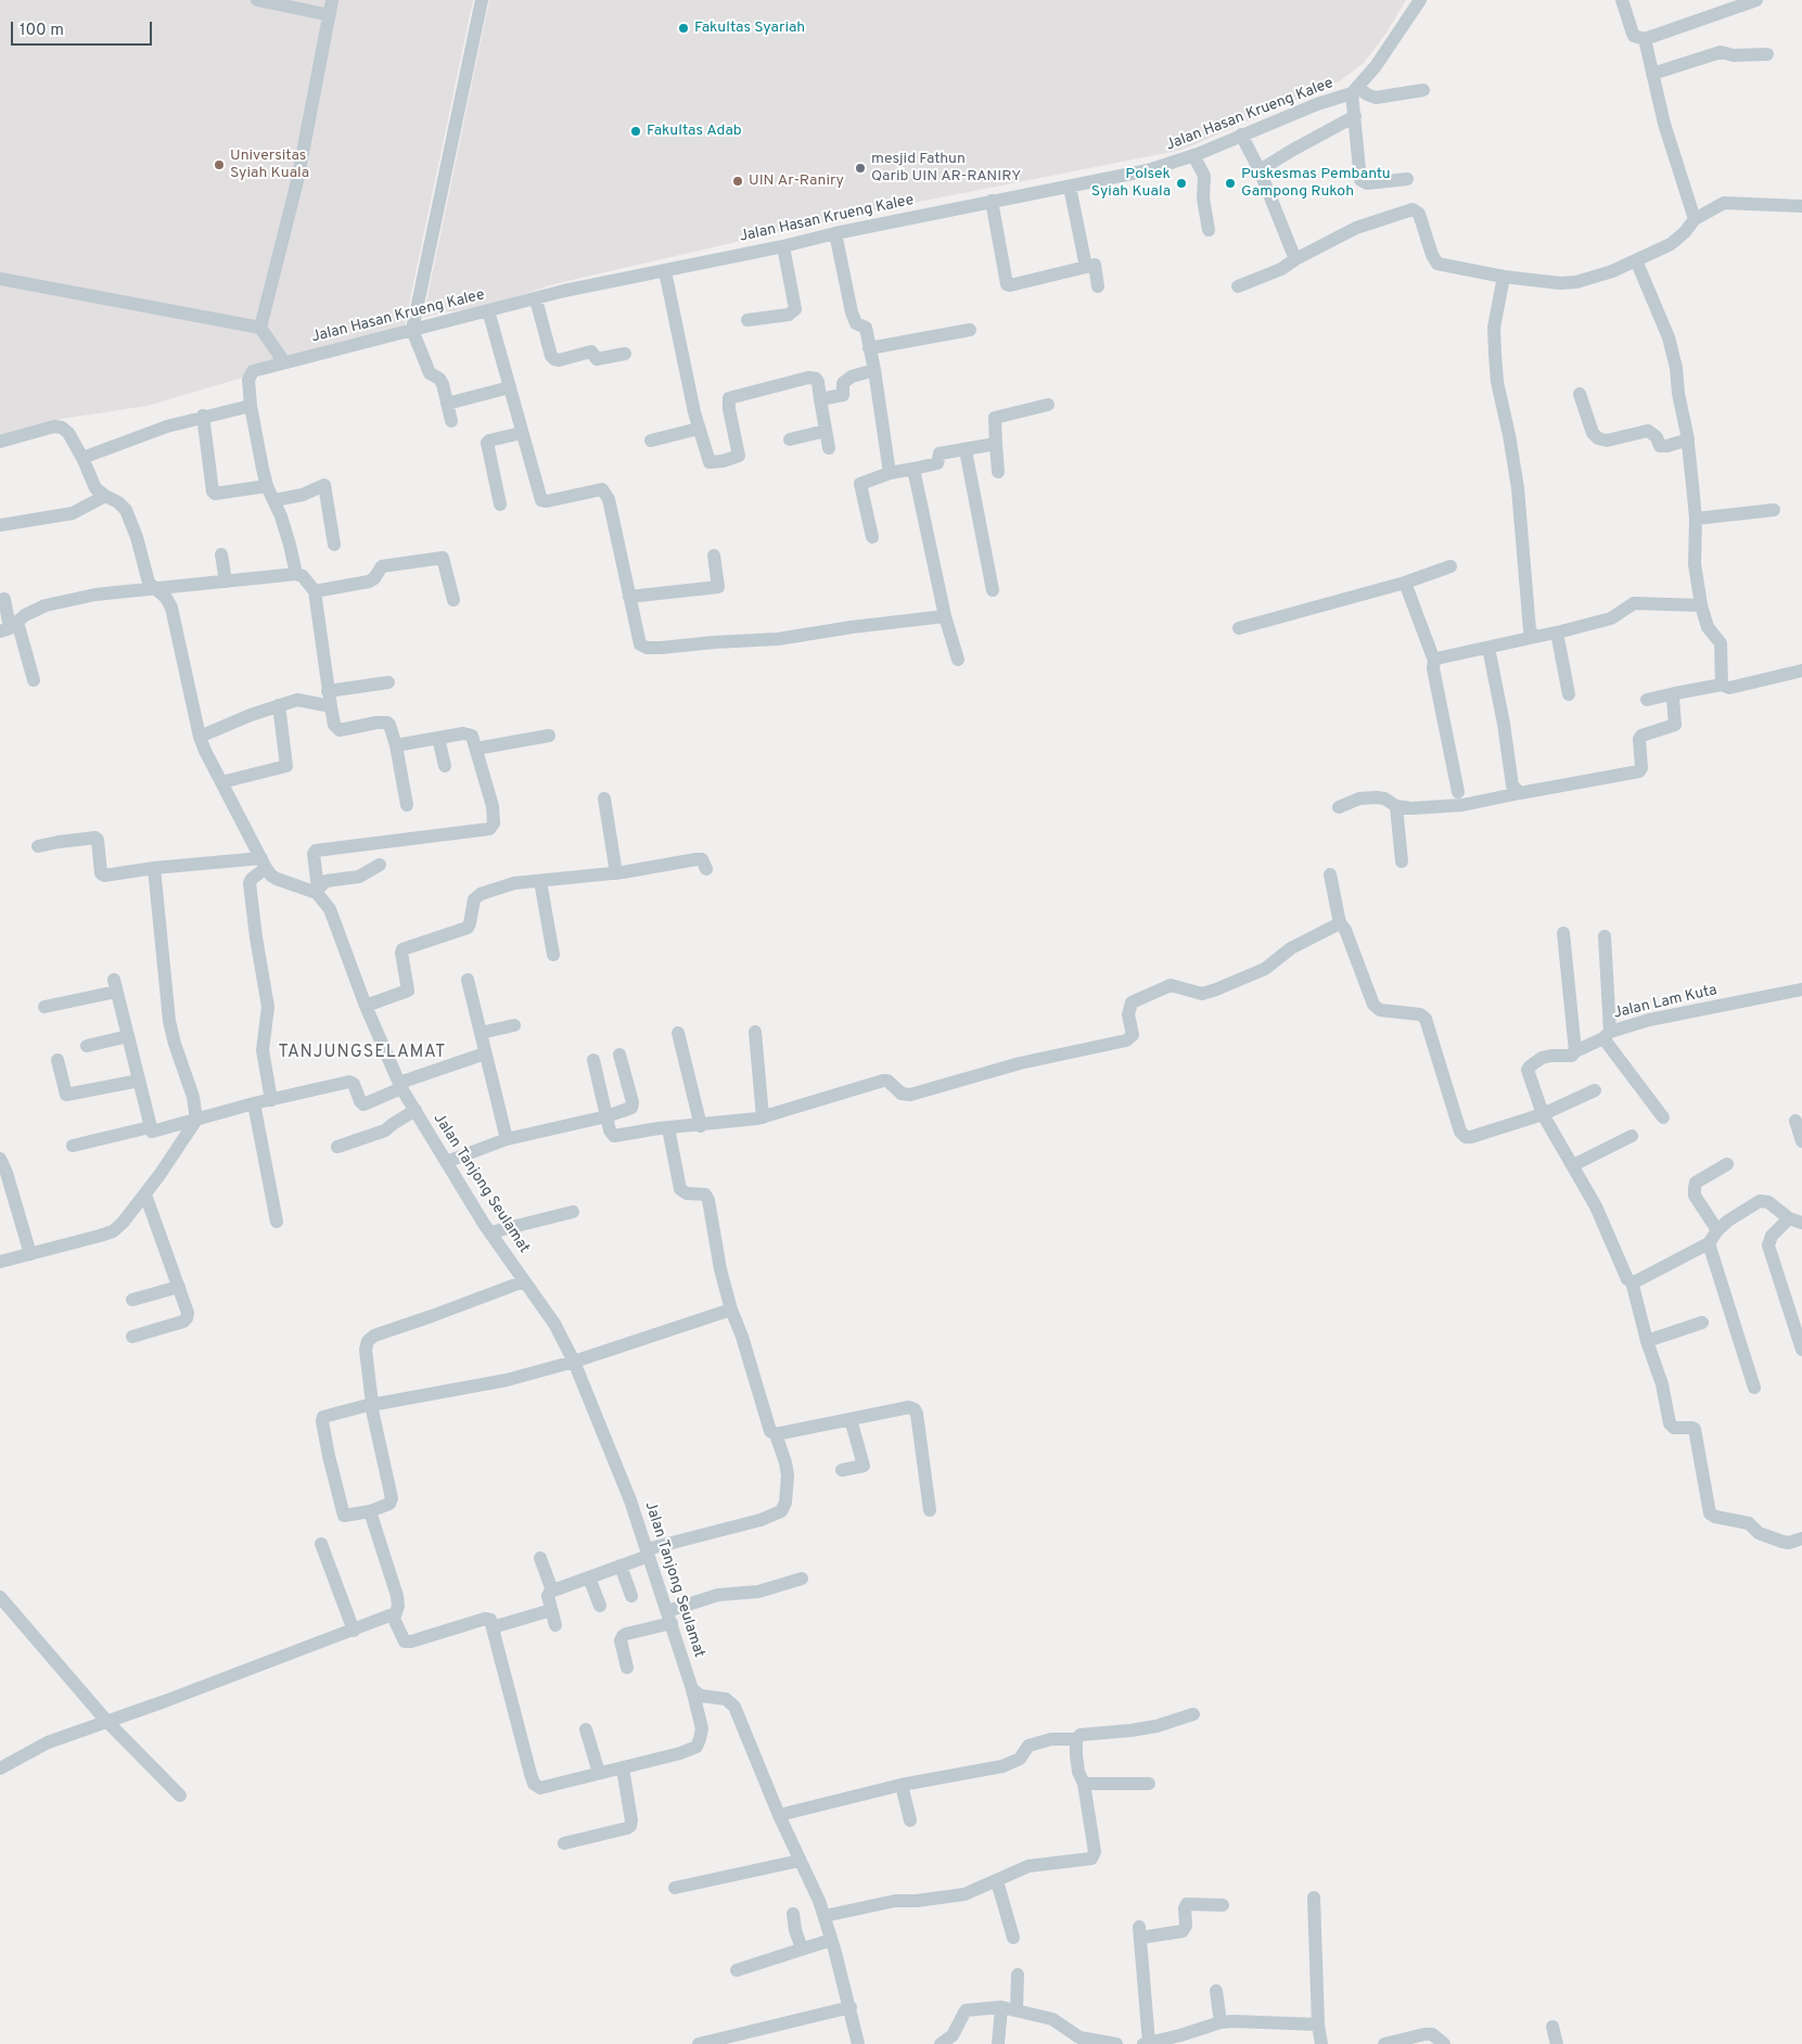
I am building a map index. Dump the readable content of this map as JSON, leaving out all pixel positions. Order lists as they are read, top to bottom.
{
  "streets": {
    "street": ["Jalan Hasan Krueng Kalee", "Jalan Lam Kuta", "Jalan Tanjong Seulamat"]
  },
  "districts": ["TANJUNGSELAMAT"],
  "places": [
    "Fakultas Syariah",
    "Fakultas Adab",
    "Universitas Syiah Kuala",
    "mesjid Fathun Qarib UIN AR-RANIRY",
    "UIN Ar-Raniry",
    "Polsek Syiah Kuala",
    "Puskesmas Pembantu Gampong Rukoh"
  ],
  "scale_bar": "100 m"
}
